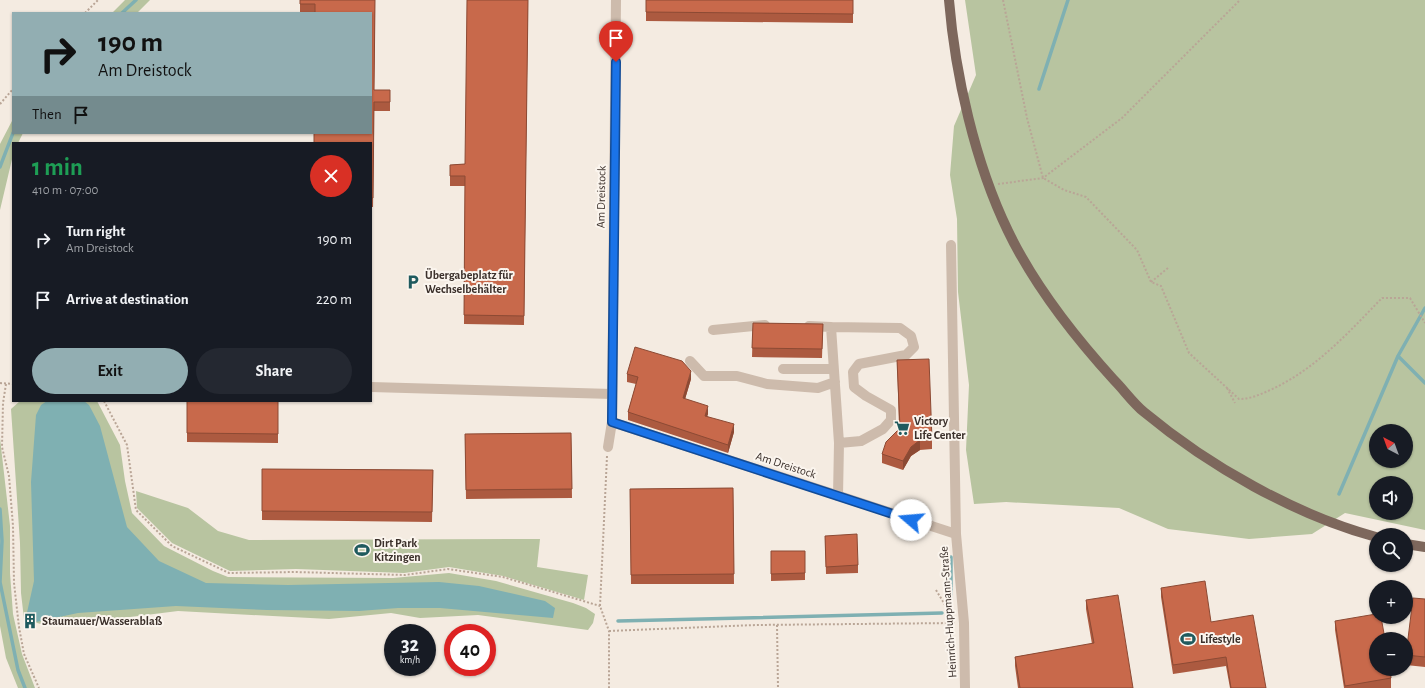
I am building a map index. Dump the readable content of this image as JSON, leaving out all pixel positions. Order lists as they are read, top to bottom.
{
  "streets": {
    "street": ["Am Dreistock", "Heinrich-Huppmann-Straße"]
  },
  "crossings": [
    ["Am Dreistock", "Heinrich-Huppmann-Straße"]
  ],
  "places": {
    "parking": ["Übergabeplatz für Wechselbehälter"],
    "supermarket": ["Victory Life Center"],
    "sports": ["Dirt Park Kitzingen", "Lifestyle"],
    "building": ["Staumauer/Wasserablaß"]
  },
  "north": "top left",
  "page": {
    "turn": ["190 m", "Am Dreistock"],
    "then": "Then",
    "heading": ["1 min", "410 m · 07:00"],
    "list": [
      {
        "name": "Turn right",
        "note": "Am Dreistock",
        "value": "190 m"
      },
      {
        "name": "Arrive at destination",
        "value": "220 m"
      }
    ],
    "buttons": ["Exit", "Share"],
    "map_buttons": ["+", "−"],
    "speed": "32 km/h",
    "limit": "40"
  }
}
